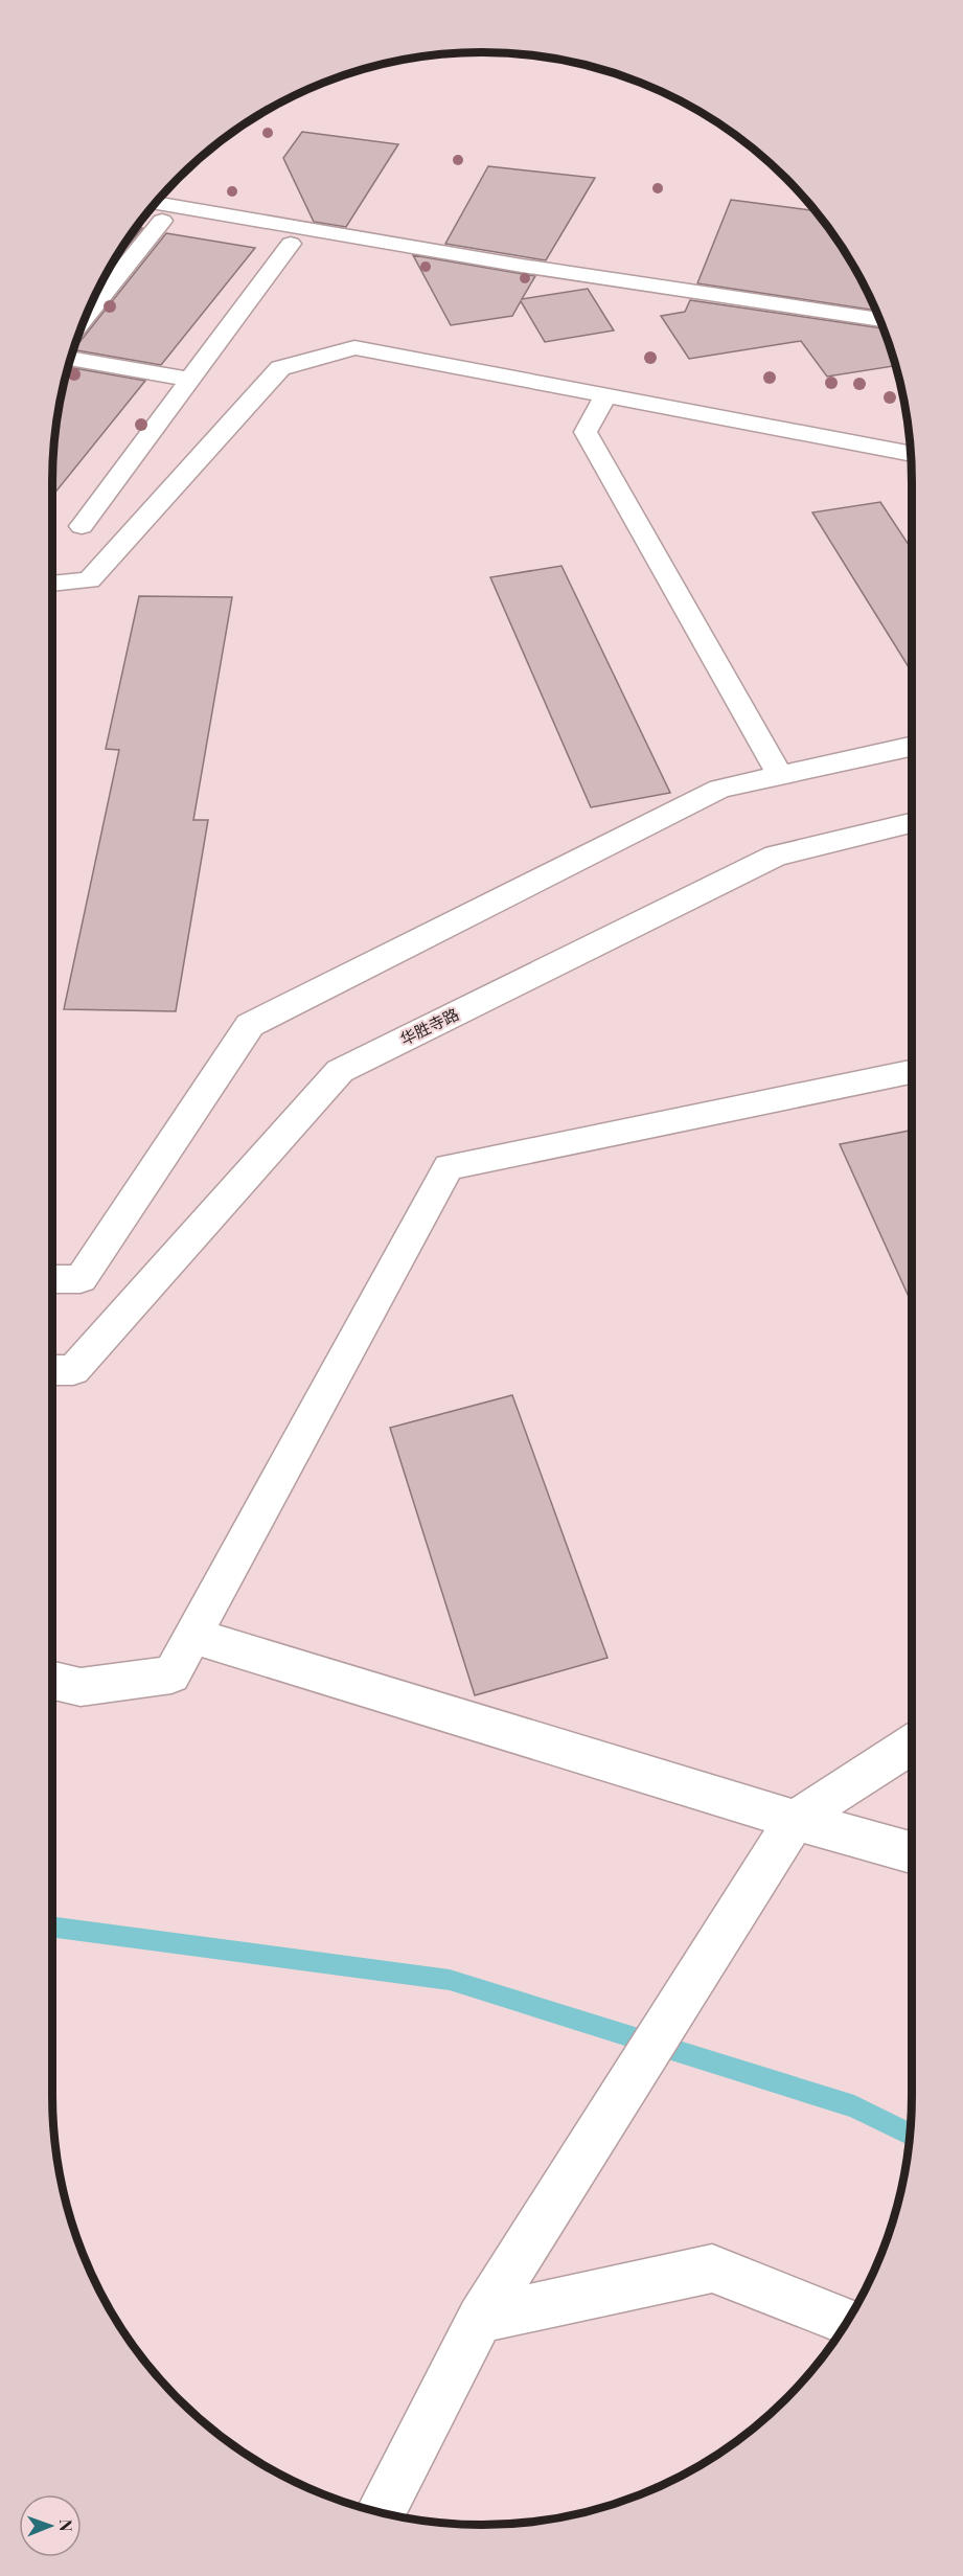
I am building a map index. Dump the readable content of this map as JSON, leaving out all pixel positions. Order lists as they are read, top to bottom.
{
  "streets": {
    "street": ["华胜寺路"]
  },
  "north": "right"
}
